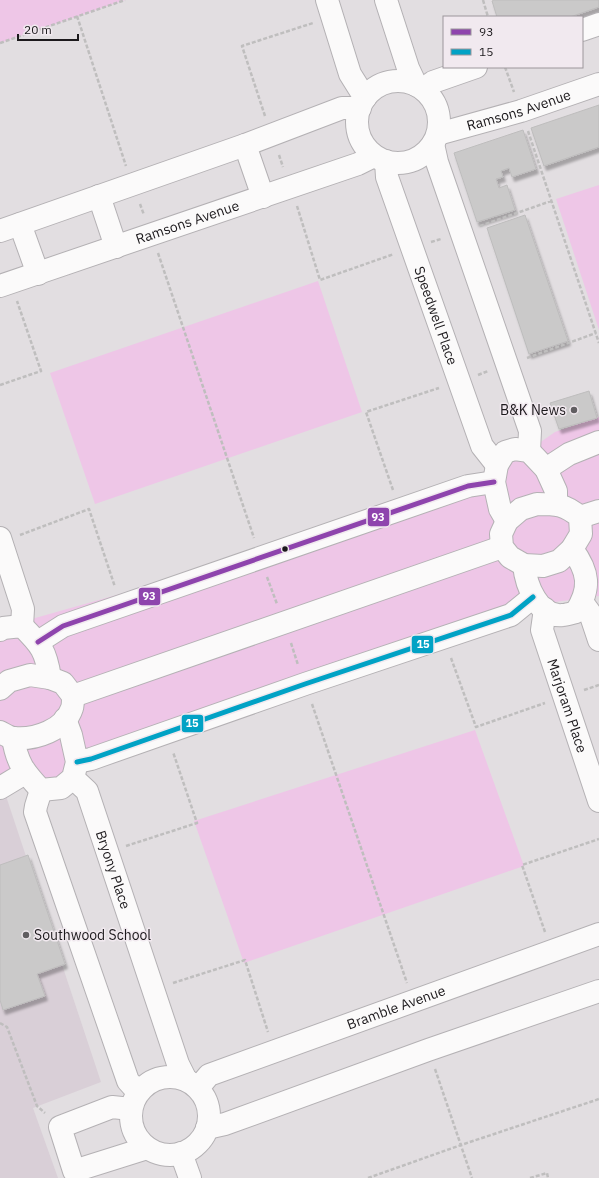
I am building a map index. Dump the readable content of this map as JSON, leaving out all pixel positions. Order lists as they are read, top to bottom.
{
  "streets": {
    "street": [
      "Ramsons Avenue",
      "Speedwell Place",
      "Marjoram Place",
      "Bryony Place",
      "Bramble Avenue"
    ]
  },
  "crossings": [
    ["Ramsons Avenue", "Speedwell Place"],
    ["Bryony Place", "Bramble Avenue"]
  ],
  "places": ["B&K News", "Southwood School"],
  "lines": ["transit line 93", "transit line 15"],
  "legend": ["93", "15"],
  "scale_bar": "20 m"
}
